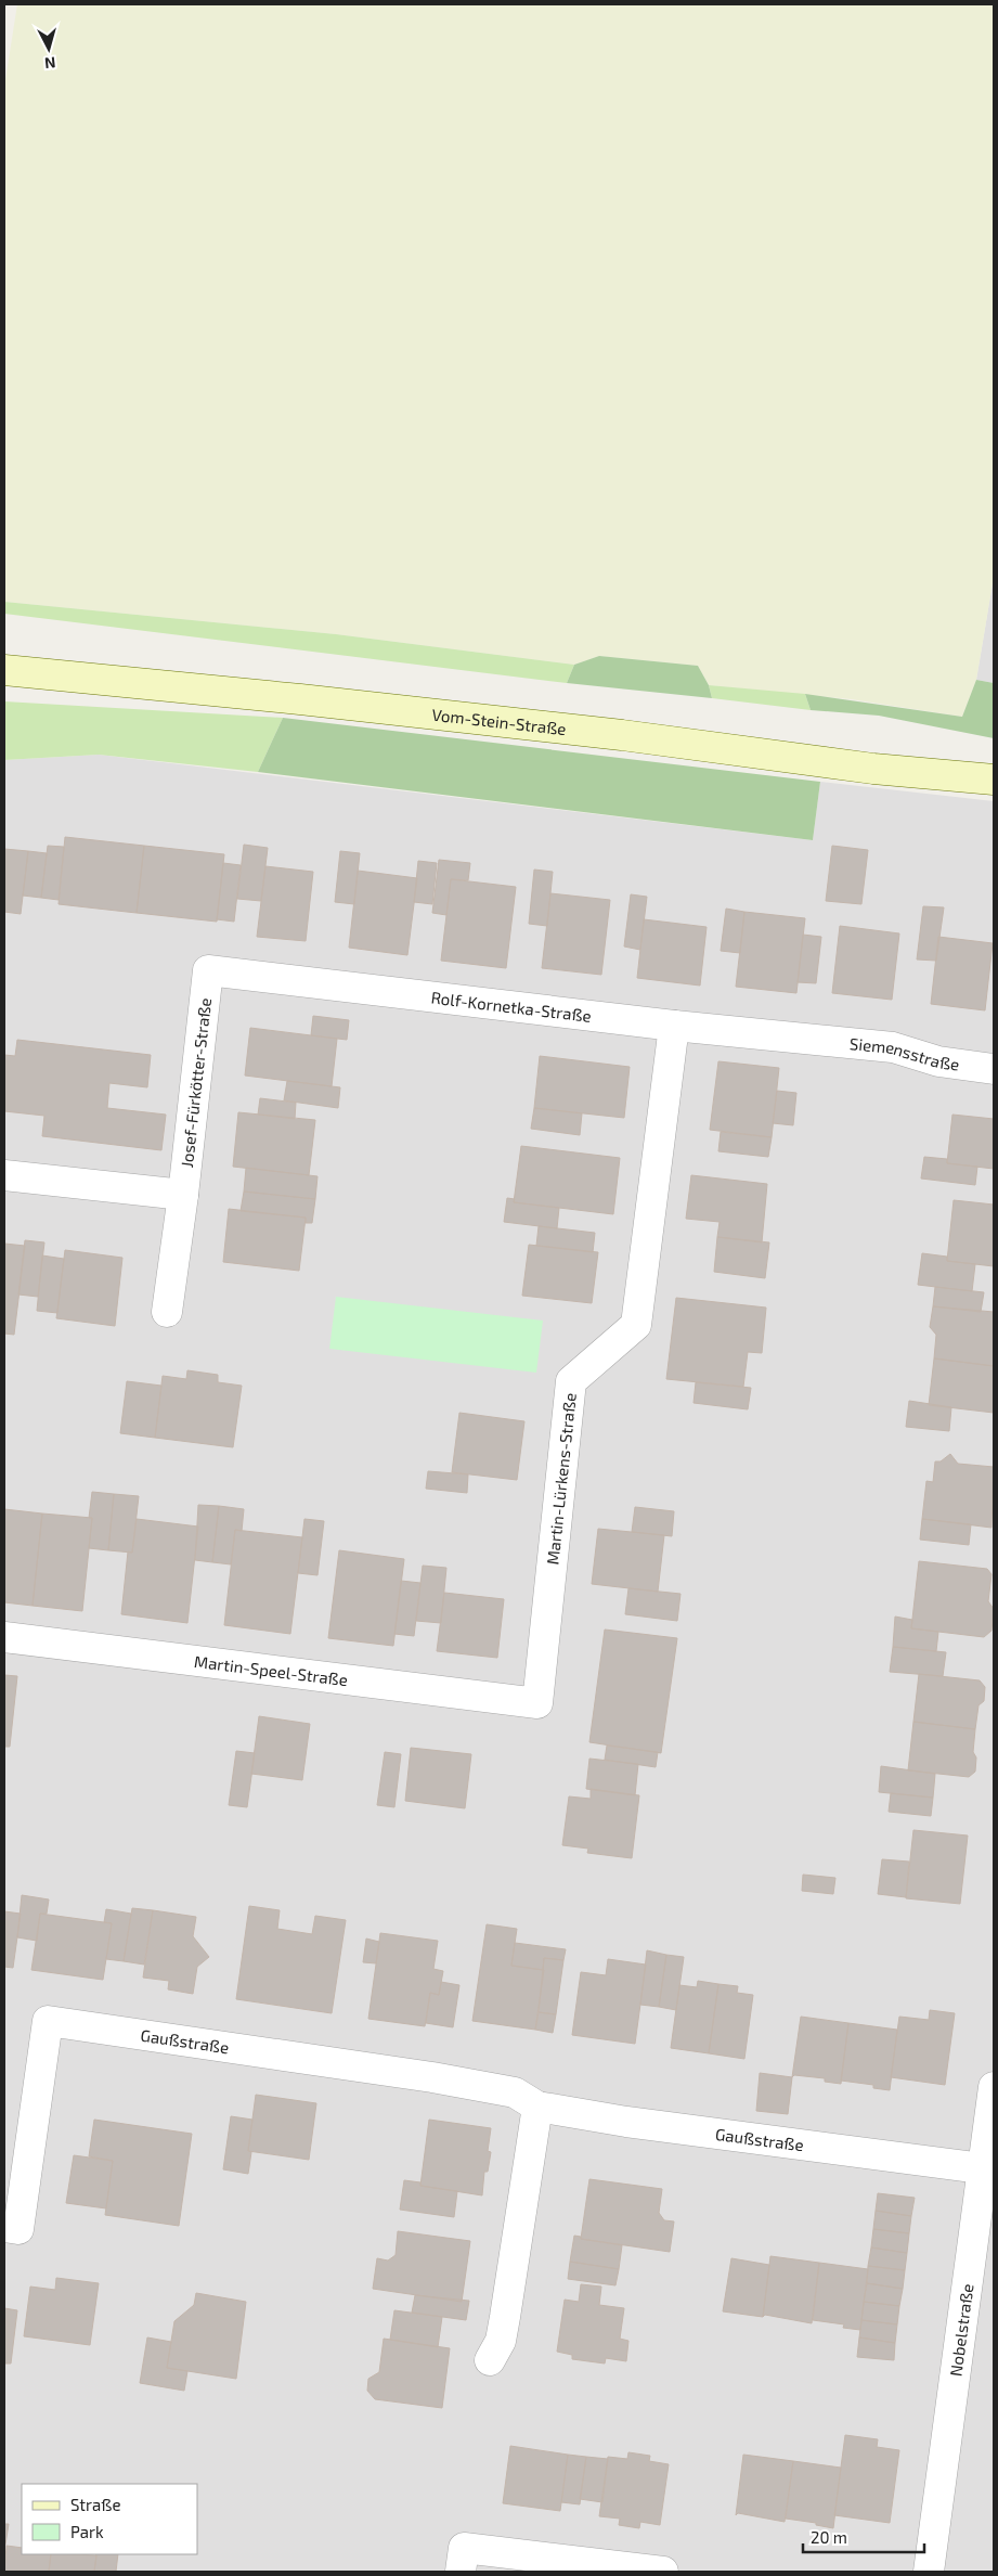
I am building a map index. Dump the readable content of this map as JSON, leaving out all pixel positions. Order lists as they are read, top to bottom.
{
  "streets": {
    "main road": ["Vom-Stein-Straße"],
    "street": [
      "Rolf-Kornetka-Straße",
      "Siemensstraße",
      "Josef-Fürkötter-Straße",
      "Martin-Lürkens-Straße",
      "Martin-Speel-Straße",
      "Gaußstraße",
      "Nobelstraße"
    ]
  },
  "crossings": [
    ["Rolf-Kornetka-Straße", "Siemensstraße"],
    ["Rolf-Kornetka-Straße", "Josef-Fürkötter-Straße"],
    ["Rolf-Kornetka-Straße", "Martin-Lürkens-Straße"],
    ["Martin-Lürkens-Straße", "Martin-Speel-Straße"],
    ["Gaußstraße", "Nobelstraße"]
  ],
  "legend": ["Straße", "Park"],
  "scale_bar": "20 m",
  "north": "bottom"
}
